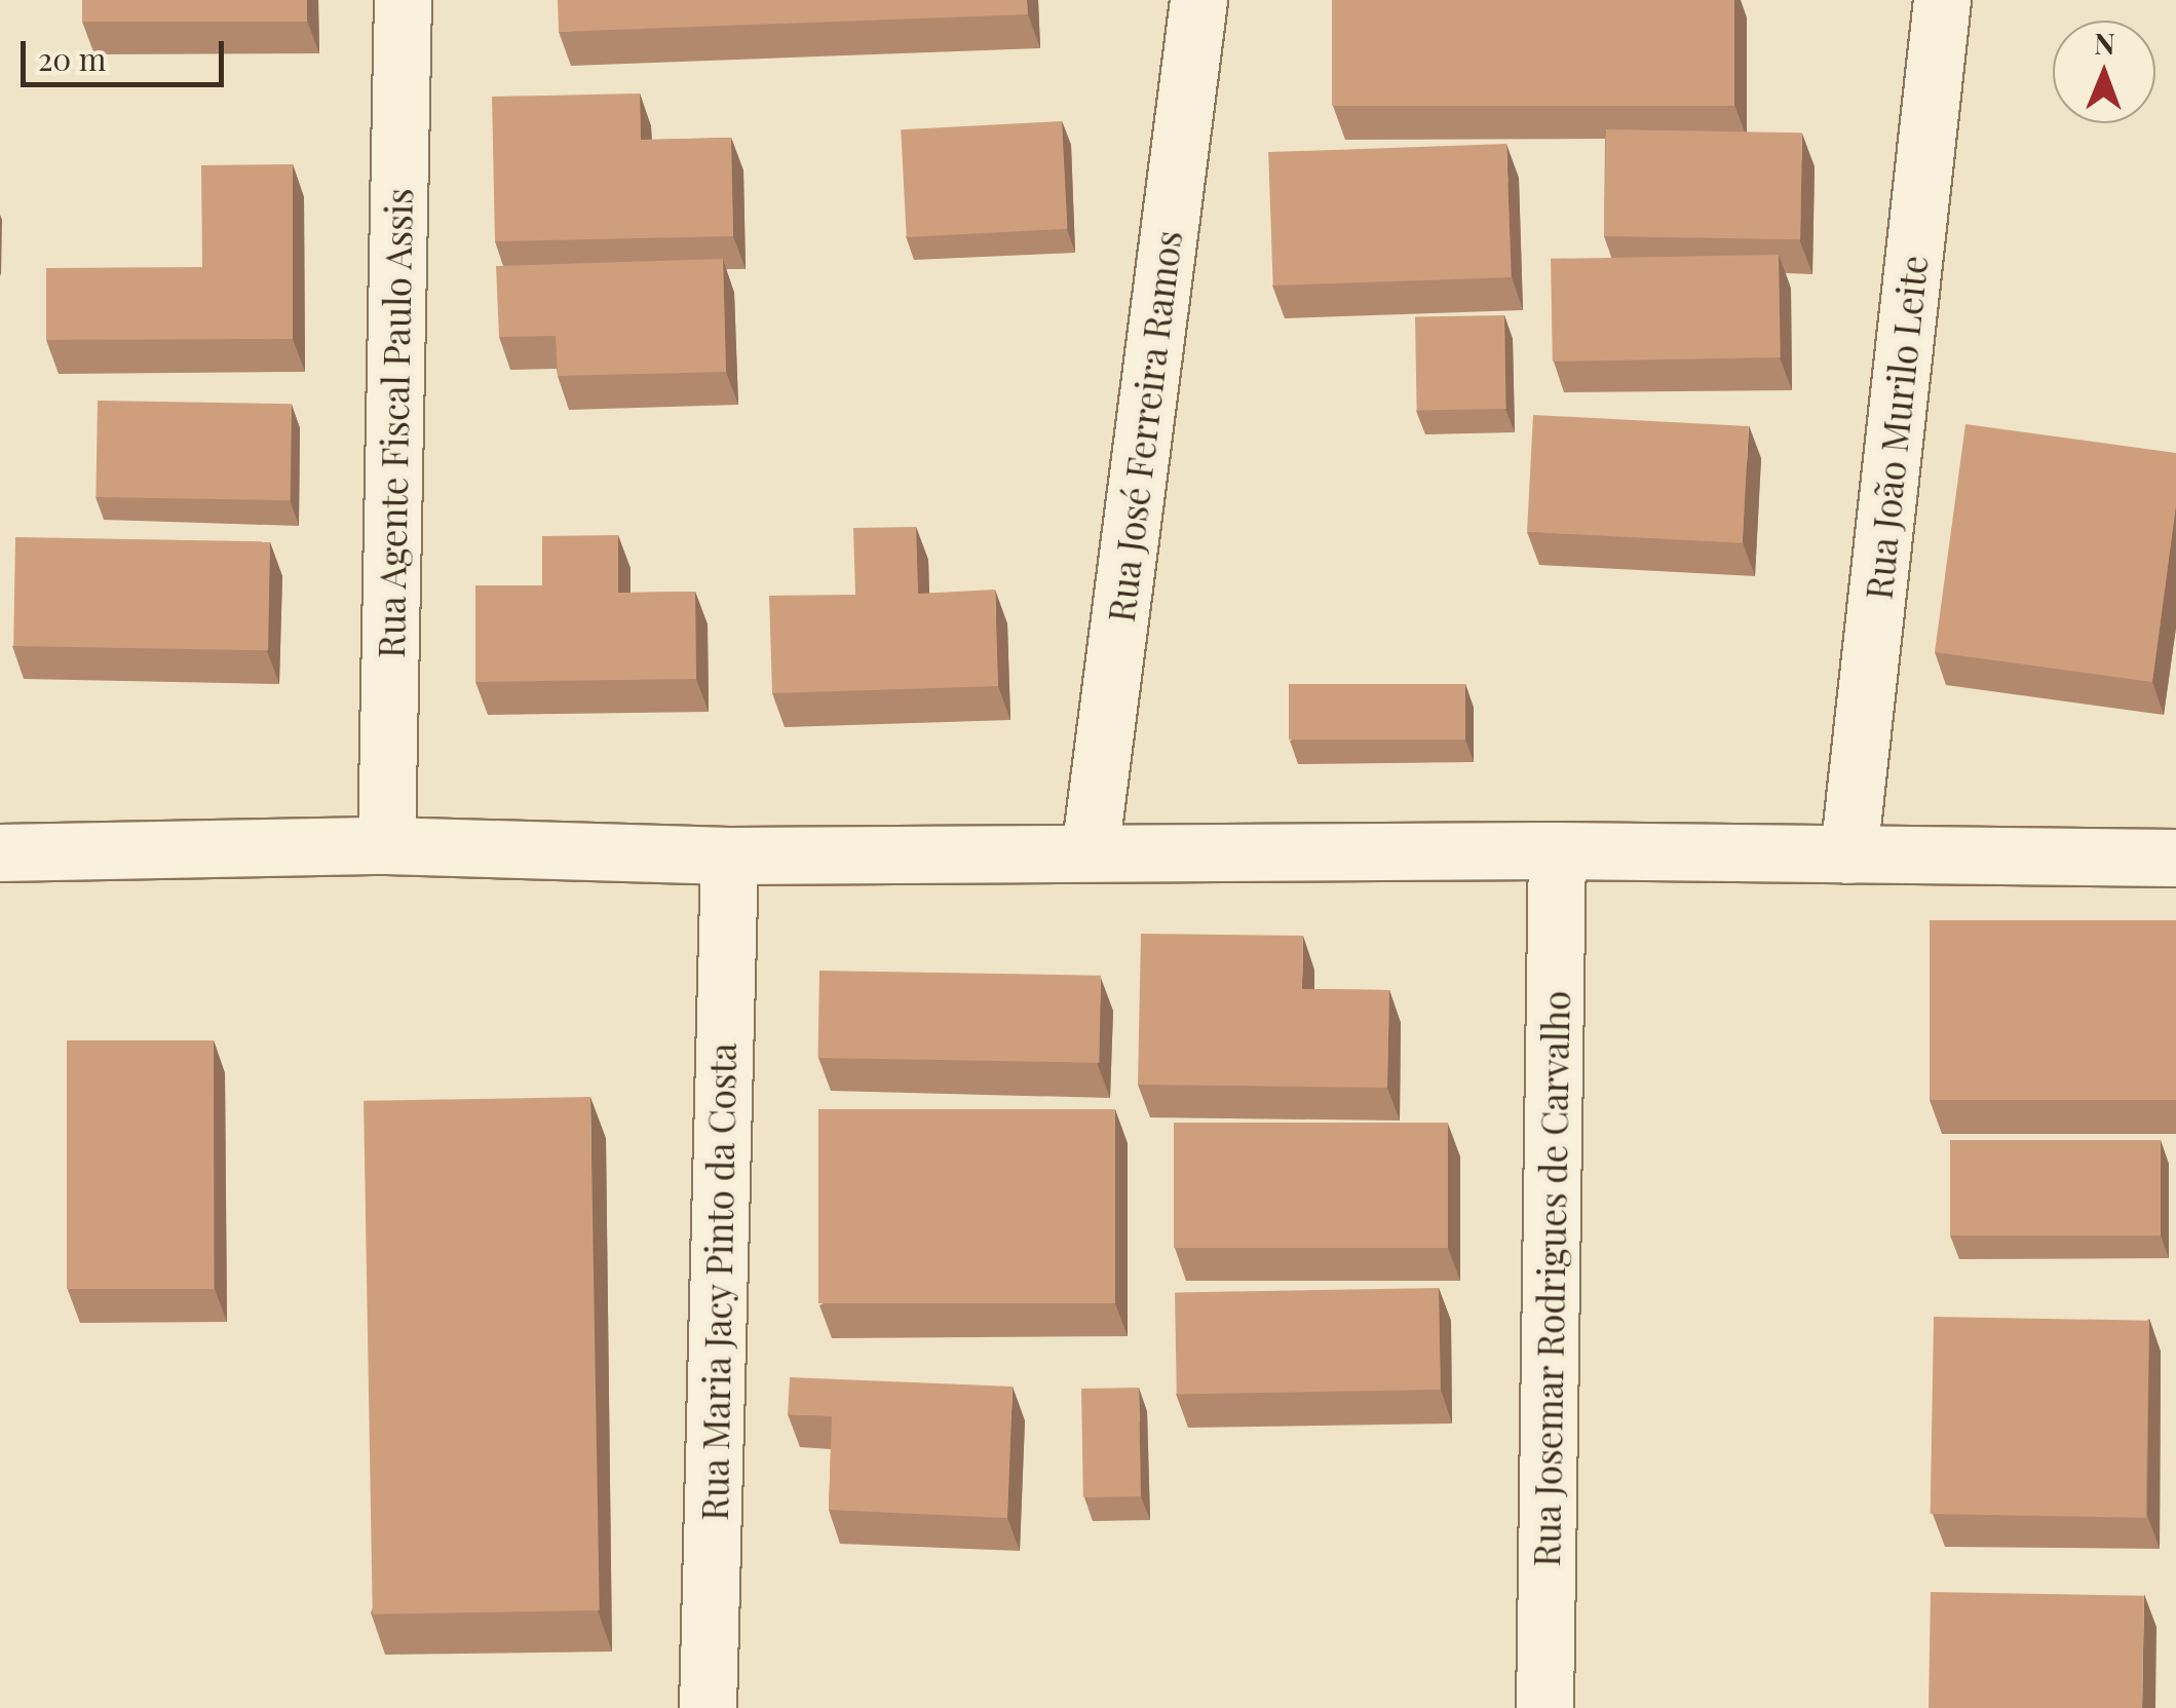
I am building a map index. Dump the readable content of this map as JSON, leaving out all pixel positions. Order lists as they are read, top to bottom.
{
  "streets": {
    "street": [
      "Rua Agente Fiscal Paulo Assis",
      "Rua José Ferreira Ramos",
      "Rua João Murilo Leite",
      "Rua Josemar Rodrigues de Carvalho",
      "Rua Maria Jacy Pinto da Costa"
    ]
  },
  "scale_bar": "20 m",
  "north": "top"
}
